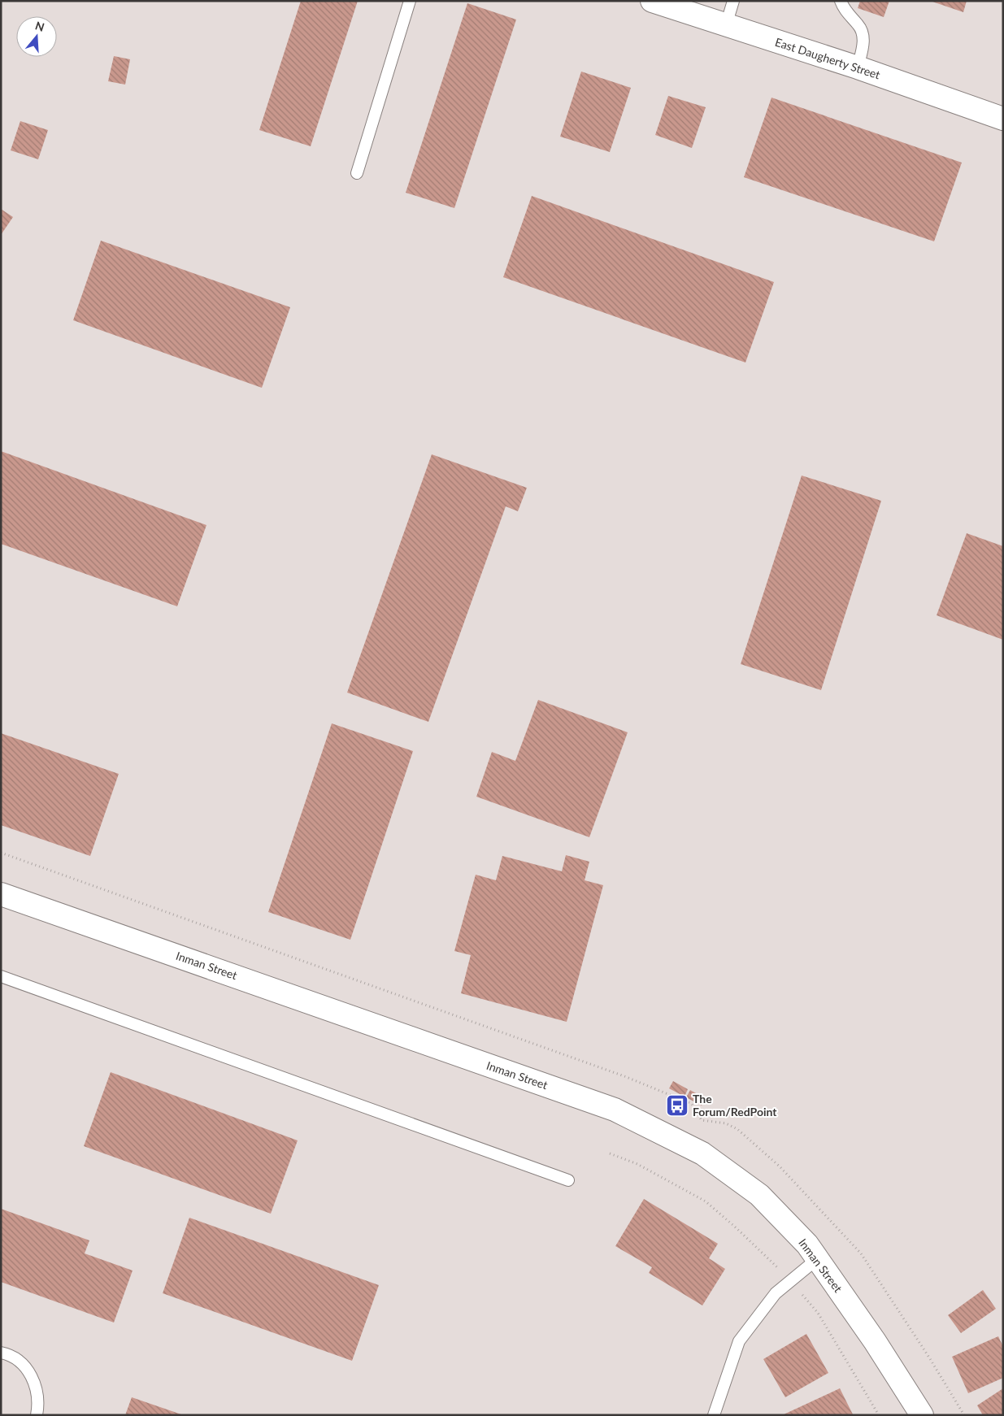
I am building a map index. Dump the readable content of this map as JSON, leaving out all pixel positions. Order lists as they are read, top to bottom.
{
  "streets": {
    "street": ["East Daugherty Street", "Inman Street"]
  },
  "places": {
    "bus stop": ["The Forum/RedPoint"]
  },
  "north": "top"
}
